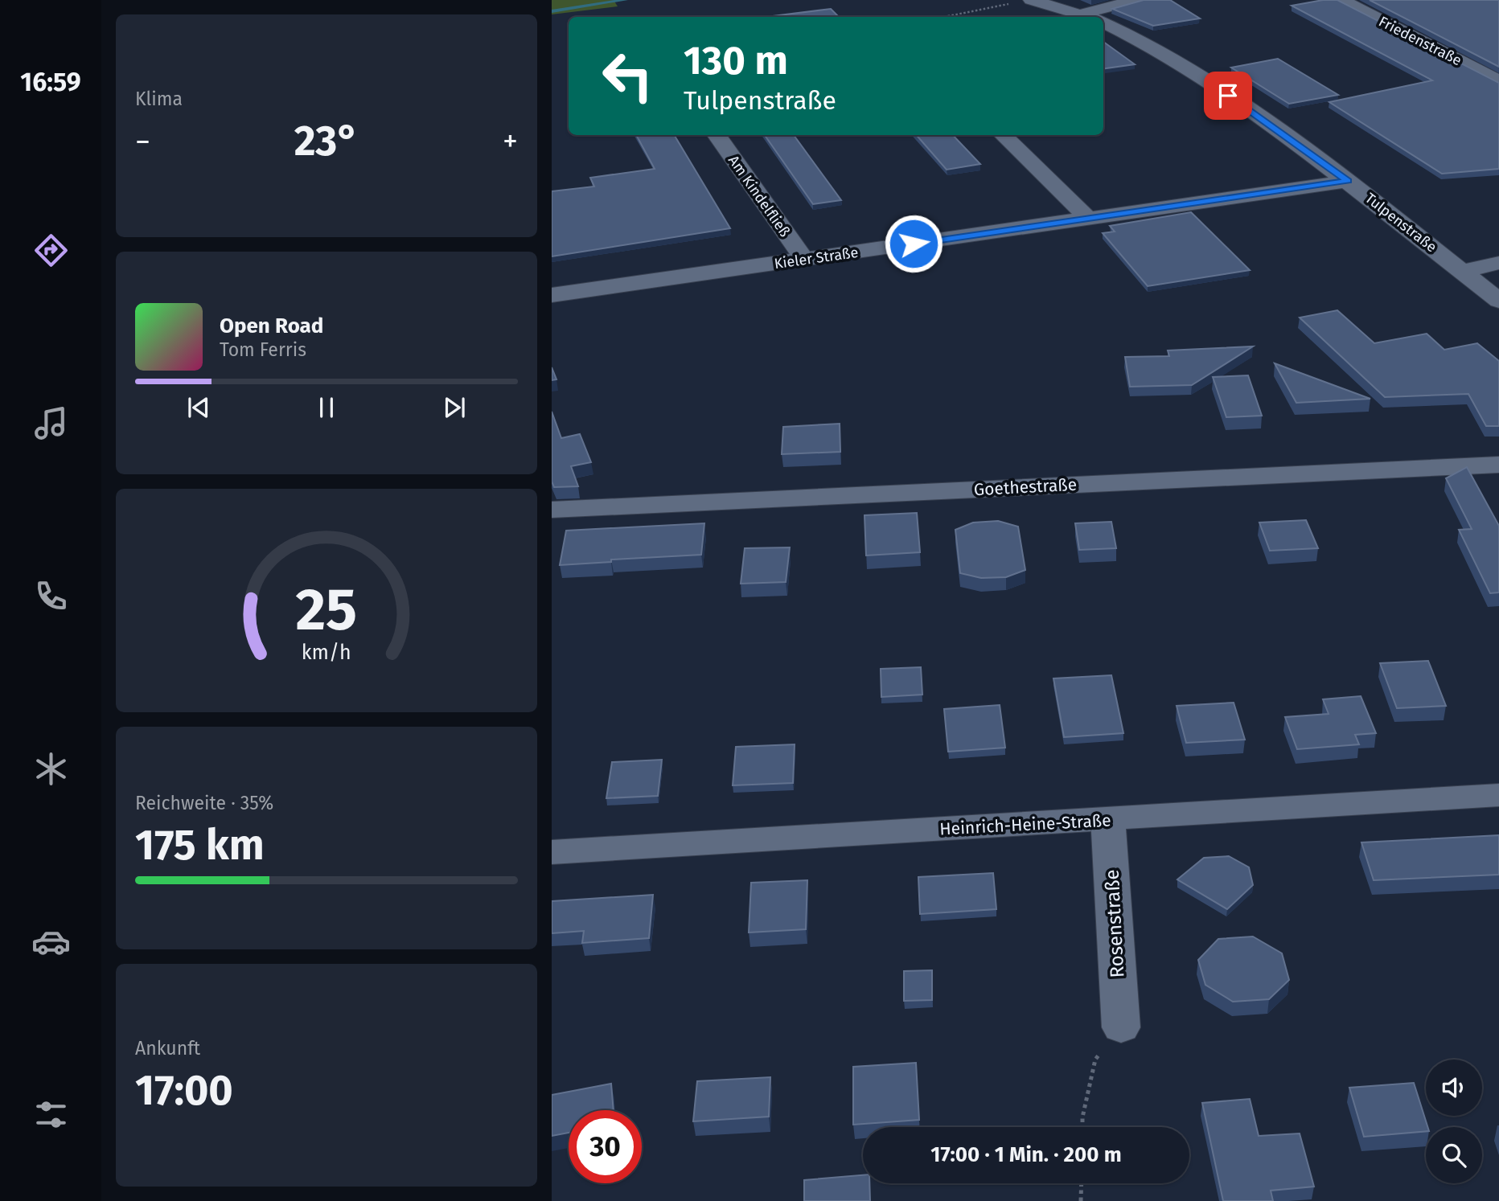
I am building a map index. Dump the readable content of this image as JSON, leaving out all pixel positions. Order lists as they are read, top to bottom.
{
  "streets": {
    "street": [
      "Friedenstraße",
      "Am Kindelfließ",
      "Tulpenstraße",
      "Kieler Straße",
      "Goethestraße",
      "Heinrich-Heine-Straße",
      "Rosenstraße"
    ]
  },
  "crossings": [
    ["Am Kindelfließ", "Kieler Straße"],
    ["Tulpenstraße", "Kieler Straße"],
    ["Heinrich-Heine-Straße", "Rosenstraße"]
  ],
  "page": {
    "tabs": "16:59",
    "tile": [
      "Klima",
      ["Reichweite · 35%", "175 km"],
      ["Ankunft", "17:00"]
    ],
    "turn": ["130 m", "Tulpenstraße"],
    "heat": ["−", "23°", "+"],
    "song": ["Open Road", "Tom Ferris"],
    "limit": "30",
    "trip": "17:00 · 1 Min. · 200 m",
    "gauge": ["25", "km/h"]
  }
}
